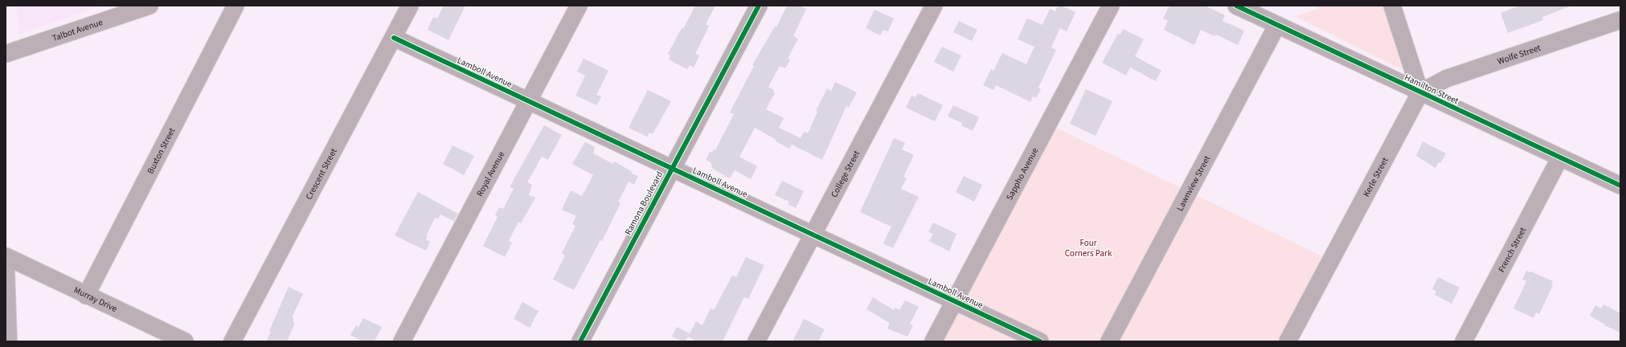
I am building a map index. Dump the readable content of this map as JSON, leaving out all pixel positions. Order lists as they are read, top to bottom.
{
  "streets": {
    "street": [
      "Talbot Avenue",
      "Wolfe Street",
      "Lamboll Avenue",
      "Hamilton Street",
      "Buxton Street",
      "Crescent Street",
      "Royal Avenue",
      "College Street",
      "Sappho Avenue",
      "Kerle Street",
      "Lawnview Street",
      "Ramona Boulevard",
      "French Street",
      "Murray Drive"
    ]
  },
  "crossings": [
    ["Wolfe Street", "Hamilton Street"],
    ["Wolfe Street", "Kerle Street"],
    ["Lamboll Avenue", "Crescent Street"],
    ["Lamboll Avenue", "Royal Avenue"],
    ["Lamboll Avenue", "College Street"],
    ["Lamboll Avenue", "Sappho Avenue"],
    ["Lamboll Avenue", "Ramona Boulevard"],
    ["Hamilton Street", "Kerle Street"],
    ["Hamilton Street", "Lawnview Street"],
    ["Hamilton Street", "French Street"],
    ["Buxton Street", "Murray Drive"]
  ],
  "parks": ["Four Corners Park"]
}
